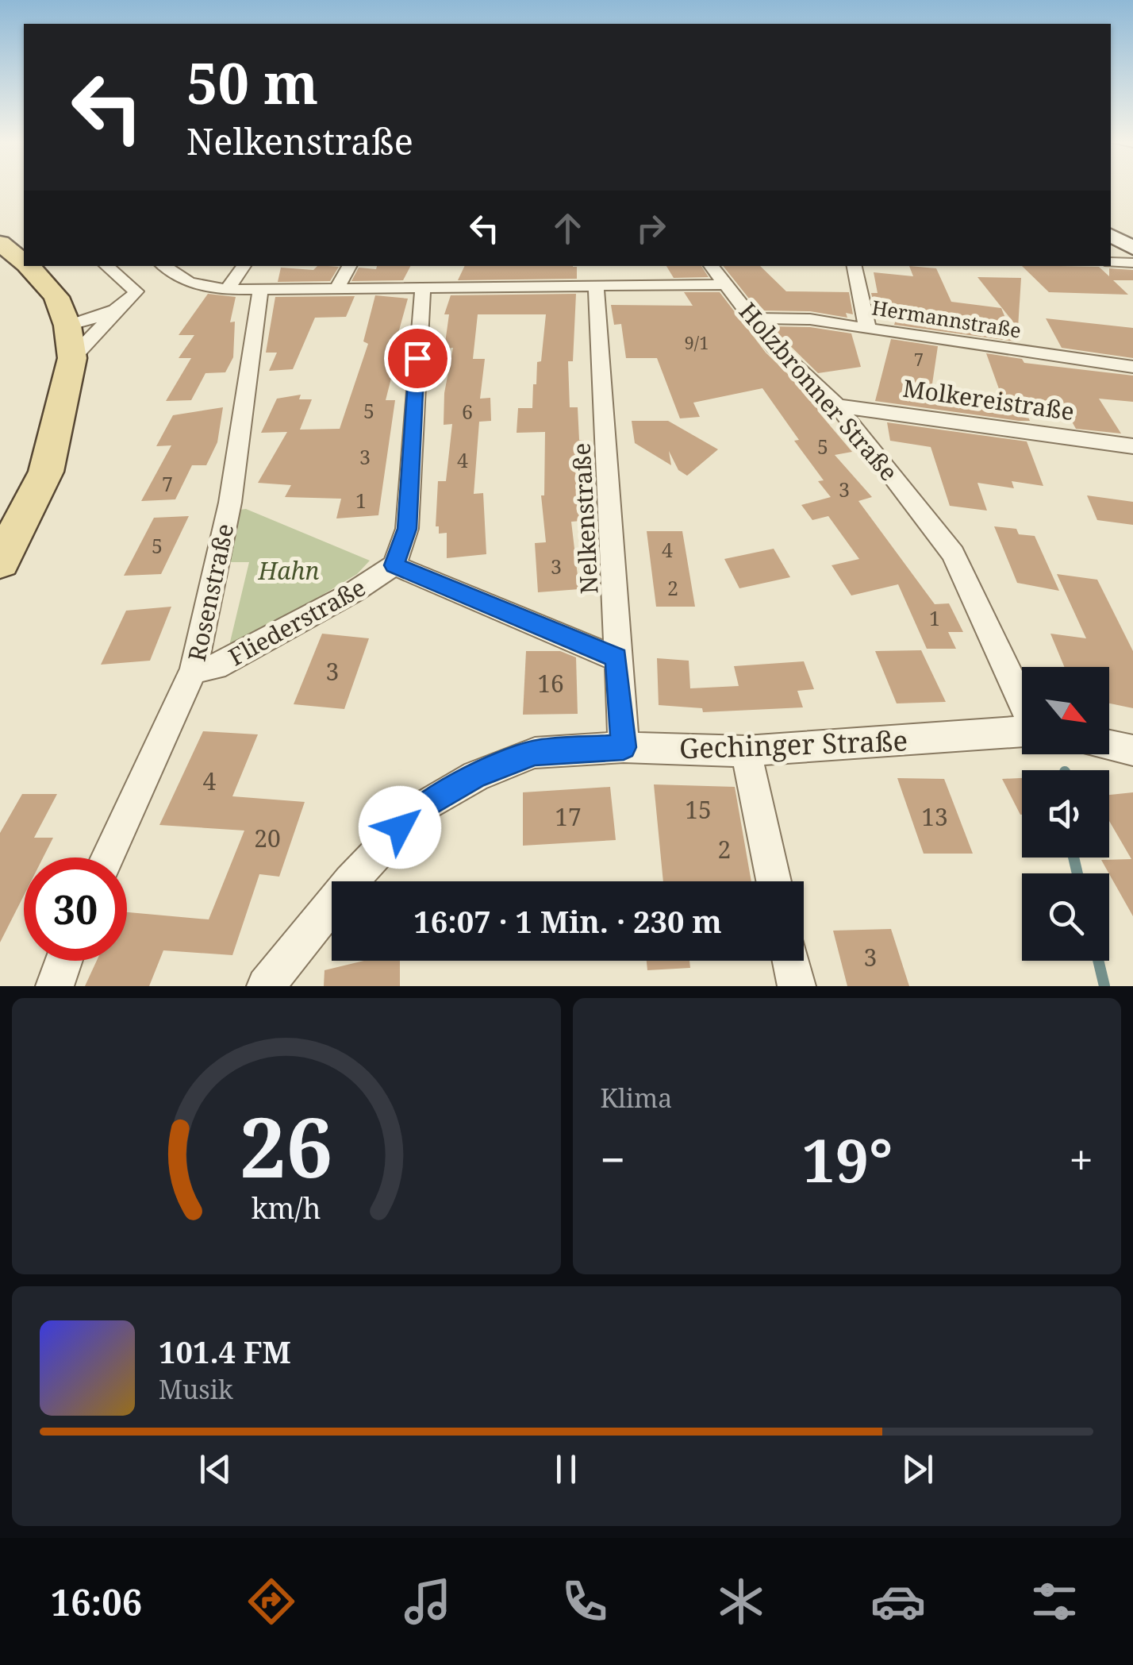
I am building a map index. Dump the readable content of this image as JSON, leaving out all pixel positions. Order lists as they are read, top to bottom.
{
  "streets": {
    "street": [
      "Hermannstraße",
      "Holzbronner Straße",
      "Molkereistraße",
      "Nelkenstraße",
      "Rosenstraße",
      "Fliederstraße",
      "Gechinger Straße"
    ]
  },
  "crossings": [
    ["Hermannstraße", "Holzbronner Straße"],
    ["Holzbronner Straße", "Molkereistraße"],
    ["Nelkenstraße", "Gechinger Straße"],
    ["Rosenstraße", "Fliederstraße"]
  ],
  "parks": ["Hahn"],
  "house_numbers": [
    "9/1",
    "7",
    "5",
    "6",
    "5",
    "3",
    "4",
    "7",
    "3",
    "1",
    "5",
    "4",
    "3",
    "2",
    "1",
    "3",
    "16",
    "4",
    "15",
    "17",
    "13",
    "20",
    "2",
    "3"
  ],
  "north": "bottom right",
  "page": {
    "turn": ["50 m", "Nelkenstraße"],
    "limit": "30",
    "trip": "16:07 · 1 Min. · 230 m",
    "tile": "Klima",
    "heat": ["−", "19°", "+"],
    "song": ["101.4 FM", "Musik"],
    "tabs": "16:06",
    "gauge": ["26", "km/h"]
  }
}
